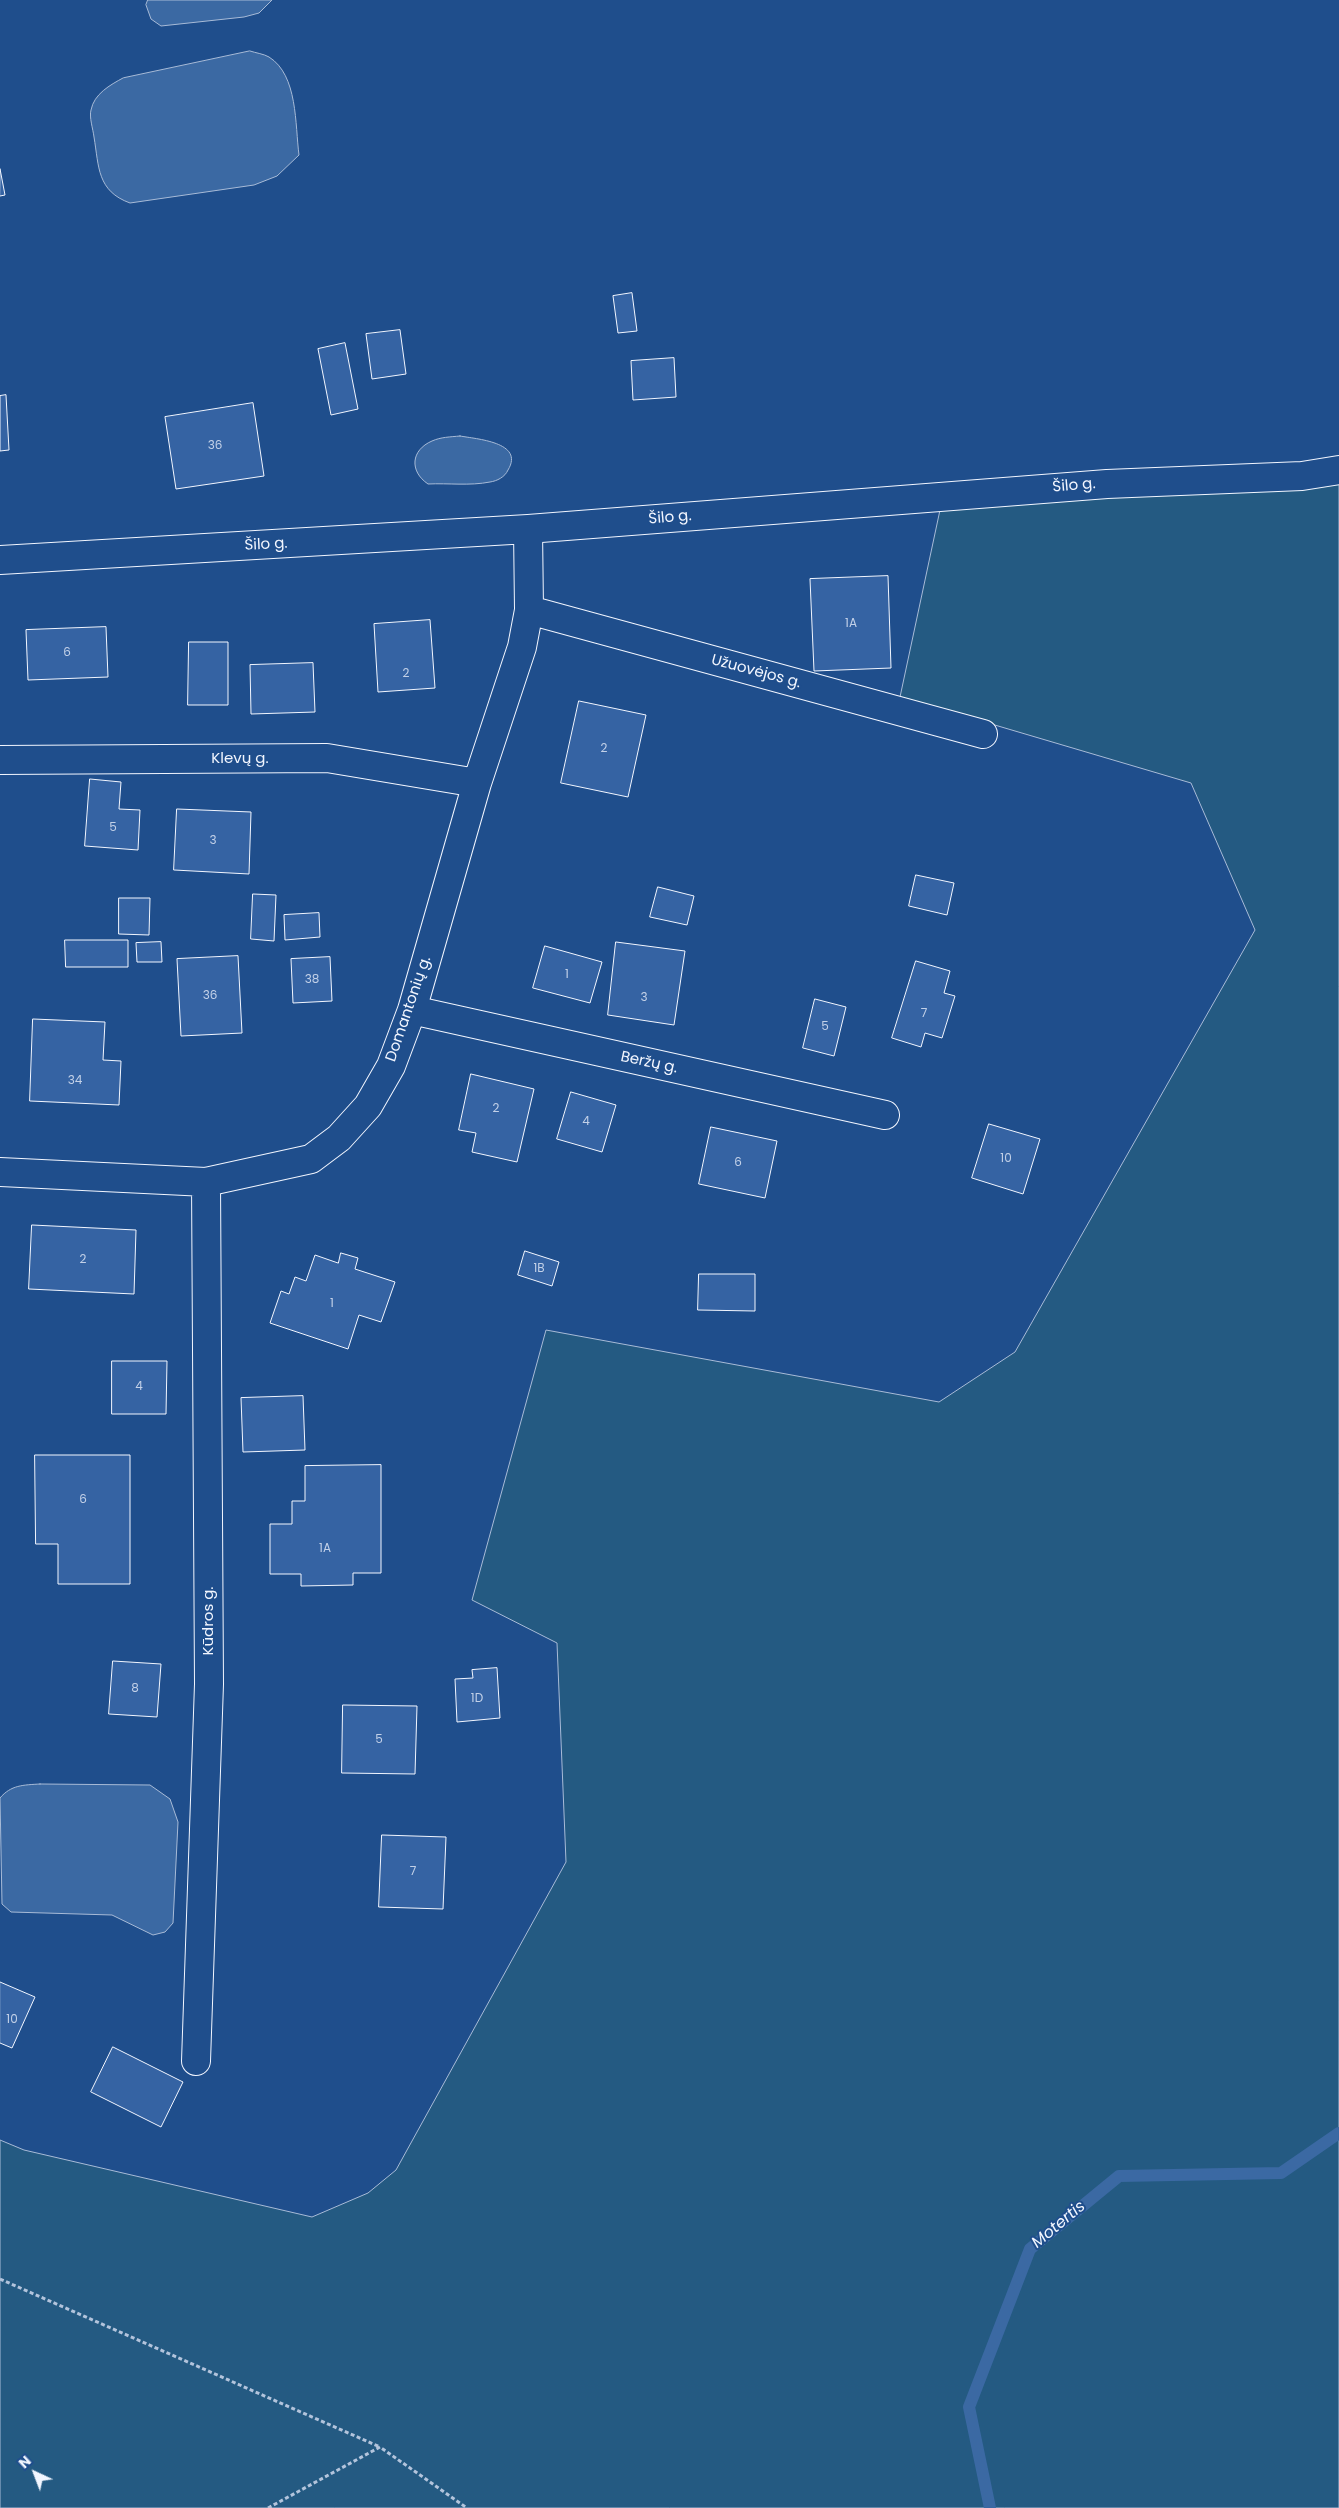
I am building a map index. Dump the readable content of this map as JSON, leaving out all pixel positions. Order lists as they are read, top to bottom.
{
  "streets": {
    "street": [
      "Šilo g.",
      "Užuovėjos g.",
      "Klevų g.",
      "Domantonių g.",
      "Beržų g.",
      "Kūdros g."
    ]
  },
  "crossings": [
    ["Šilo g.", "Domantonių g."],
    ["Užuovėjos g.", "Domantonių g."],
    ["Klevų g.", "Domantonių g."],
    ["Domantonių g.", "Beržų g."],
    ["Domantonių g.", "Kūdros g."]
  ],
  "water": ["Motertis"],
  "house_numbers": [
    "36",
    "1A",
    "6",
    "2",
    "2",
    "5",
    "3",
    "1",
    "38",
    "36",
    "3",
    "7",
    "5",
    "34",
    "2",
    "4",
    "10",
    "6",
    "2",
    "1B",
    "1",
    "4",
    "6",
    "1A",
    "8",
    "1D",
    "5",
    "7",
    "10"
  ],
  "north": "top left"
}
